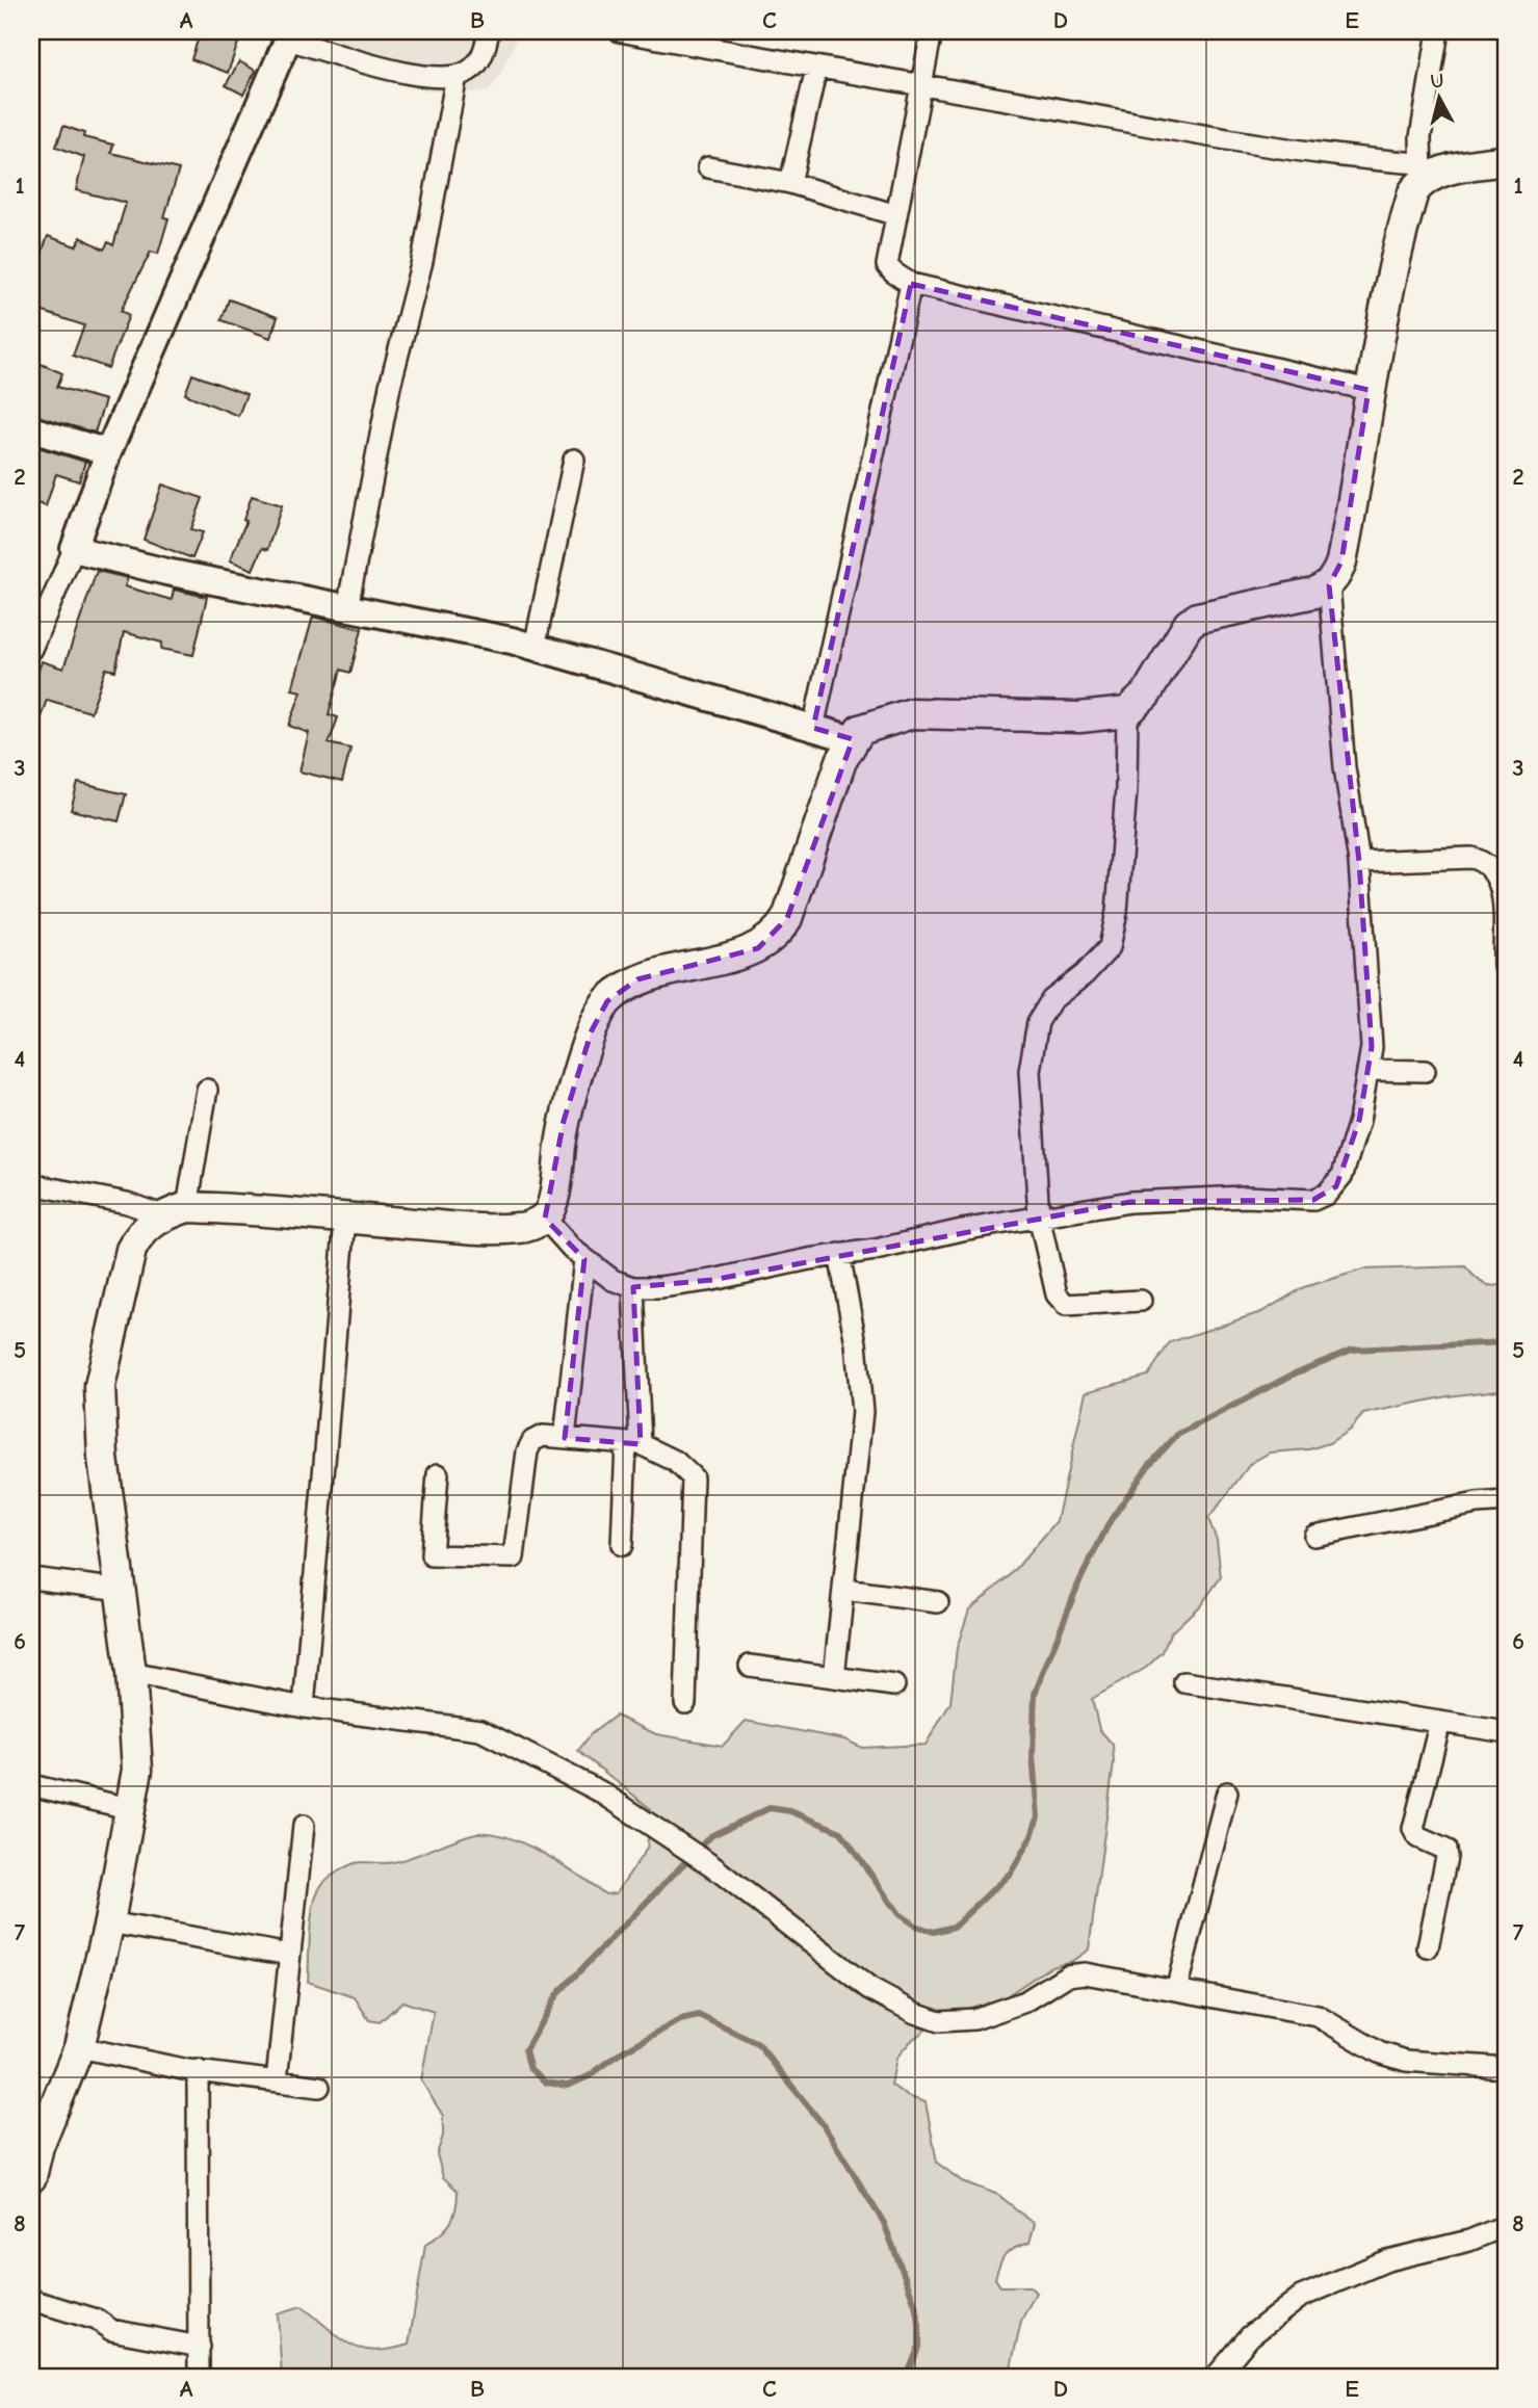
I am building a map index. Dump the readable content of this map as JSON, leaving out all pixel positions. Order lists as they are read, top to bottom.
{
  "north": "top",
  "grid": {
    "columns": [
      "A",
      "B",
      "C",
      "D",
      "E"
    ],
    "rows": [
      "1",
      "2",
      "3",
      "4",
      "5",
      "6",
      "7",
      "8"
    ]
  }
}
